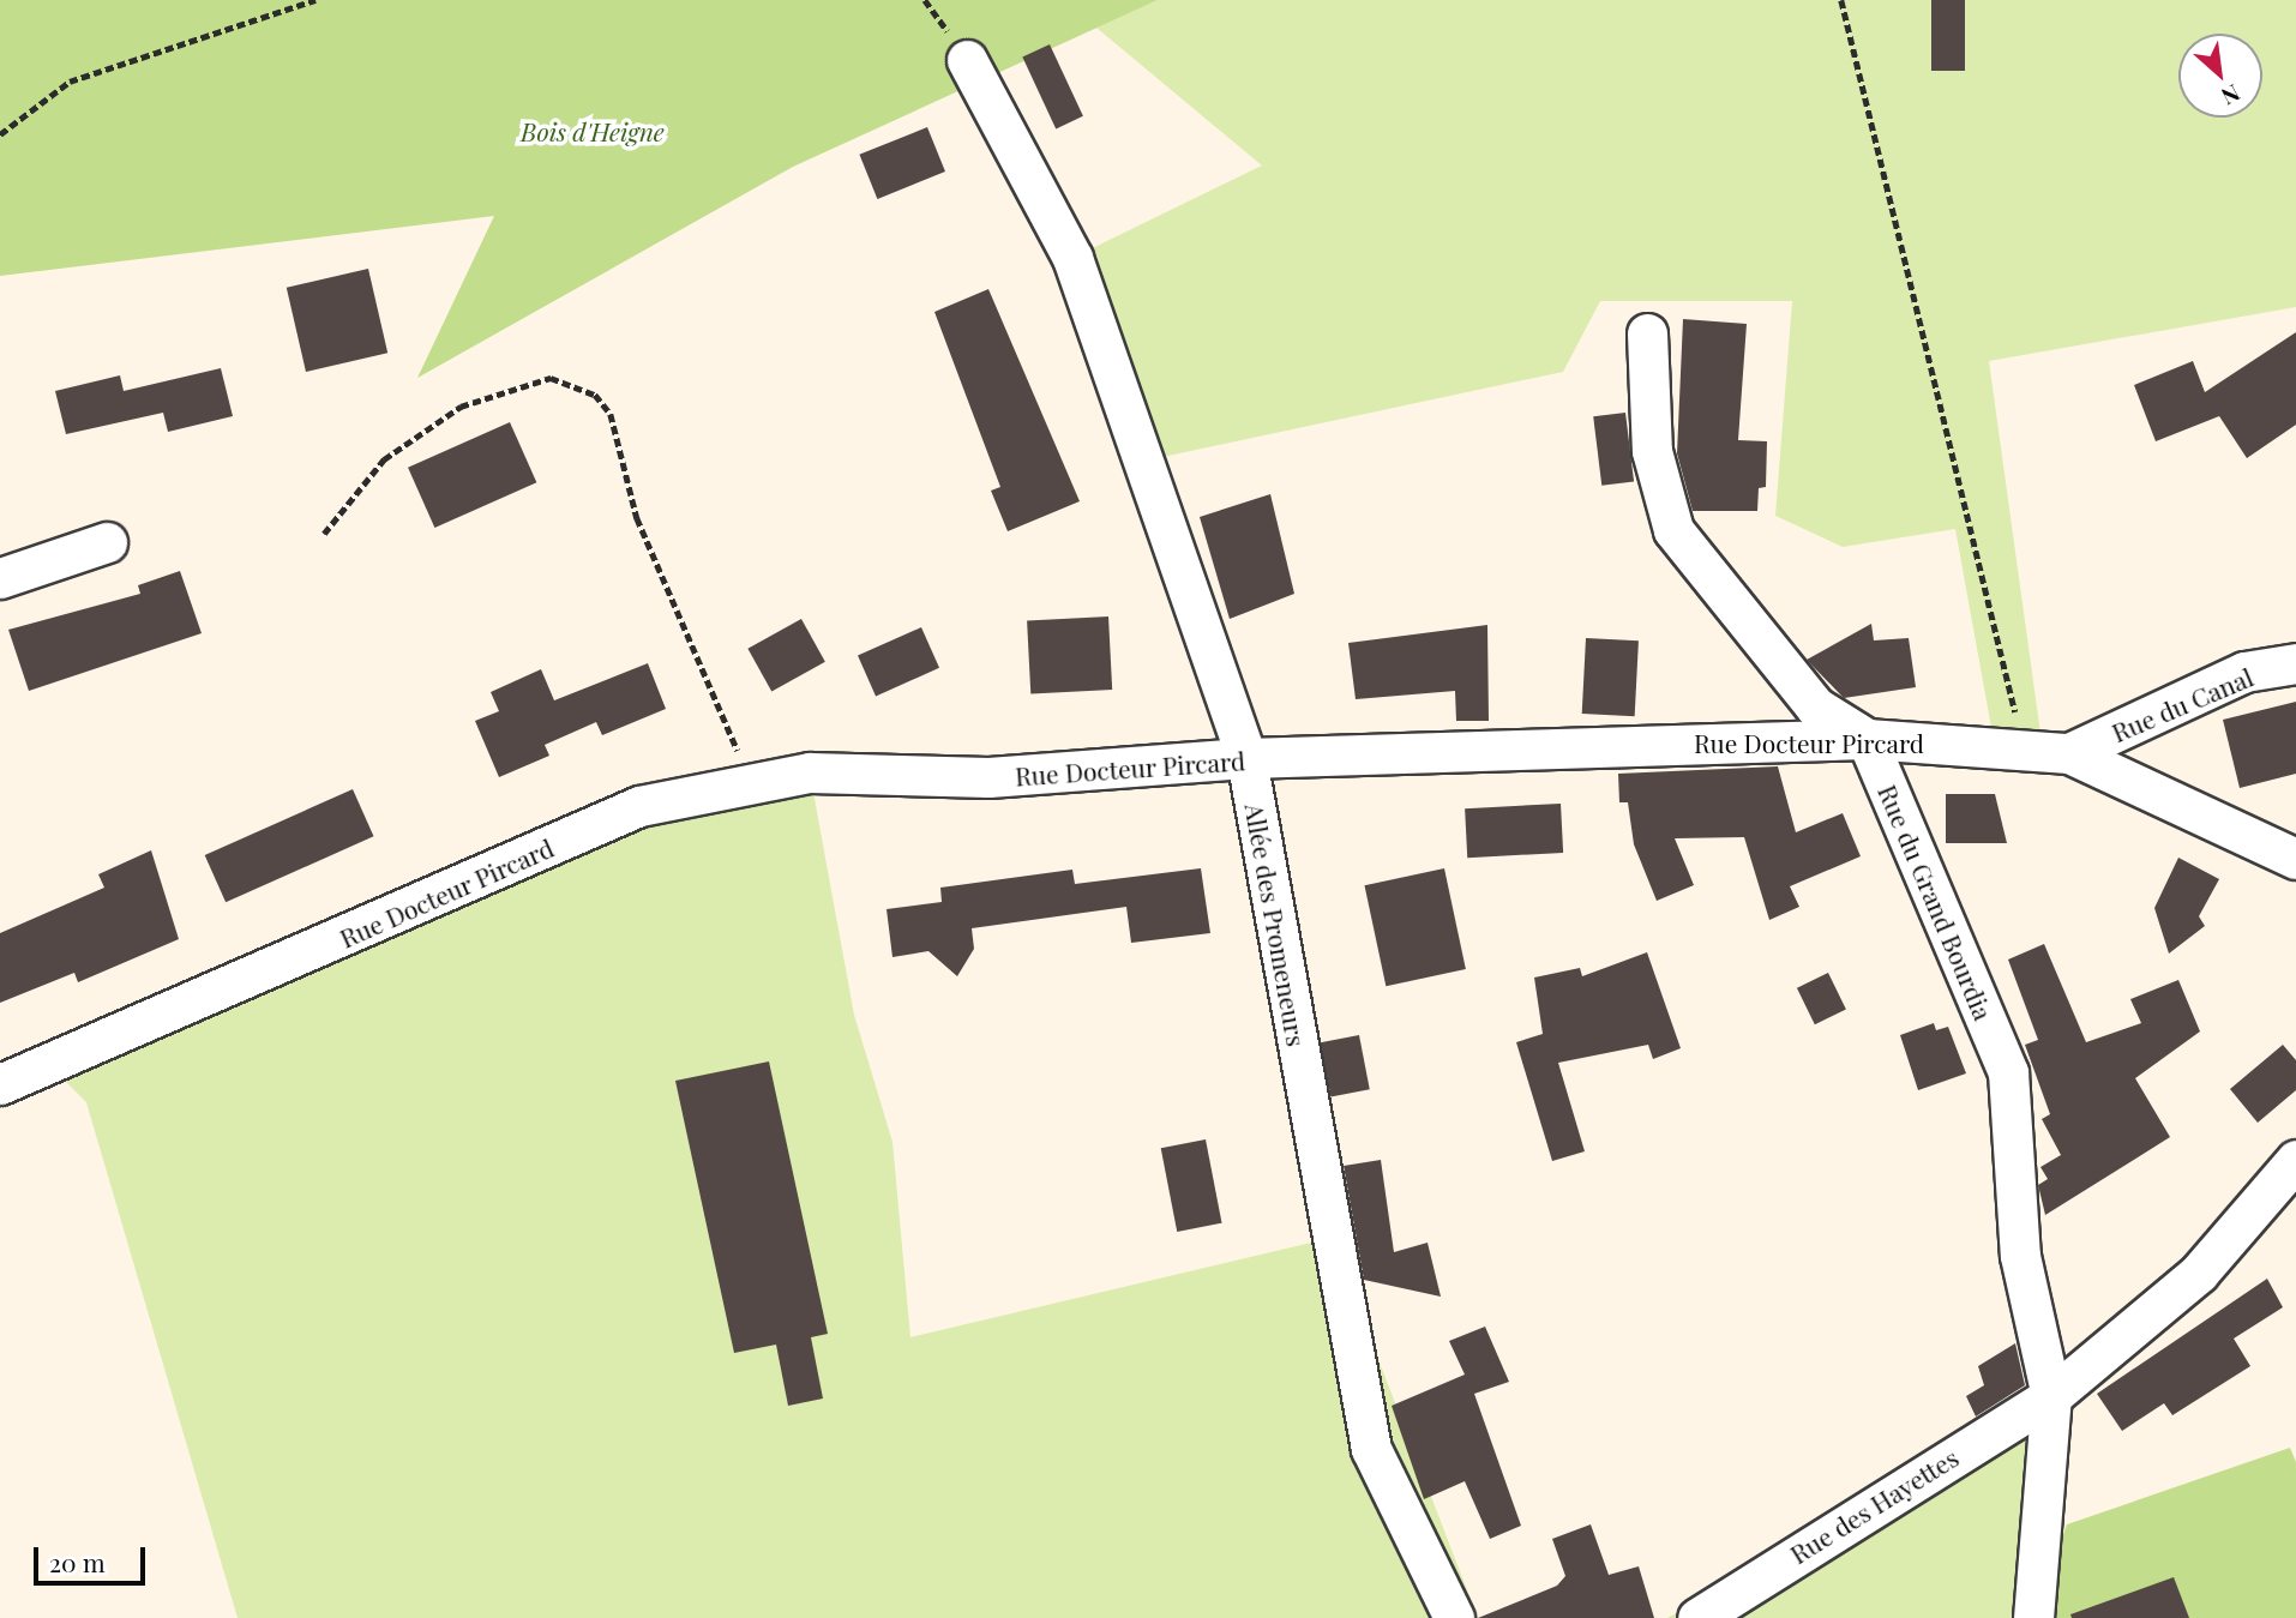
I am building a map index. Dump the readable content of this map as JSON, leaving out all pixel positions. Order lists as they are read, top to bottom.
{
  "streets": {
    "street": [
      "Rue du Canal",
      "Rue Docteur Pircard",
      "Rue du Grand Bourdia",
      "Allée des Promeneurs",
      "Rue des Hayettes"
    ]
  },
  "crossings": [
    ["Rue du Canal", "Rue Docteur Pircard"],
    ["Rue Docteur Pircard", "Rue du Grand Bourdia"],
    ["Rue Docteur Pircard", "Allée des Promeneurs"],
    ["Rue du Grand Bourdia", "Rue des Hayettes"]
  ],
  "parks": ["Bois d'Heigne"],
  "scale_bar": "20 m",
  "north": "bottom right"
}
